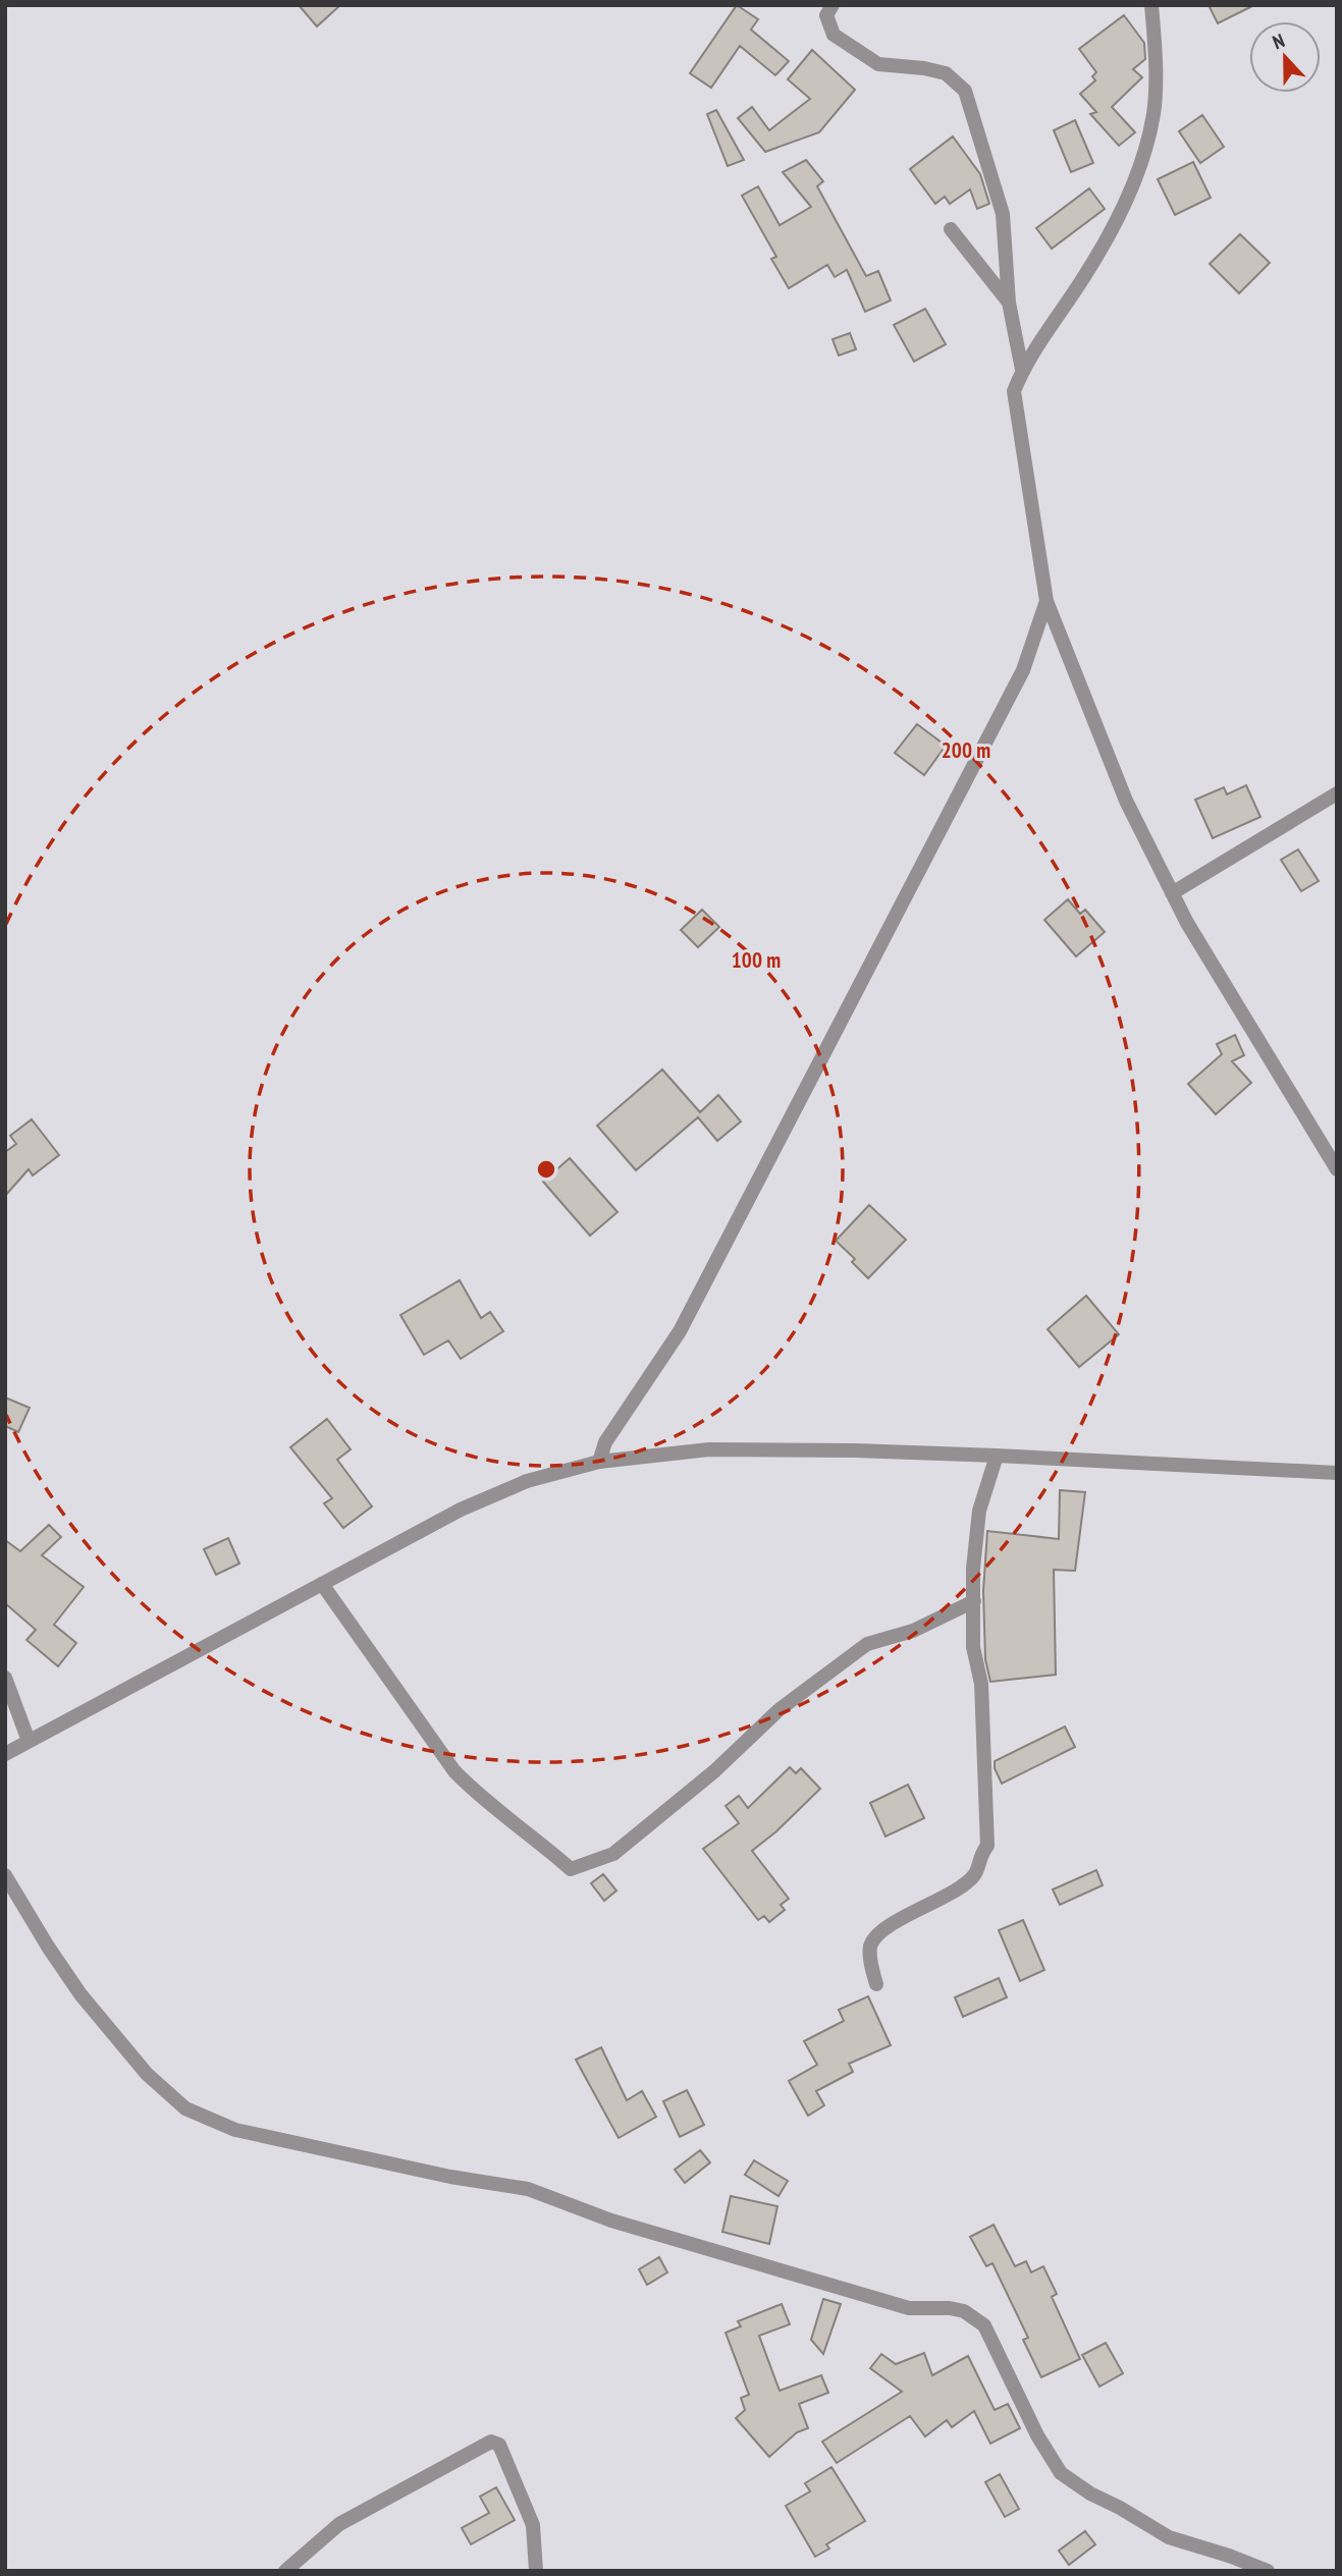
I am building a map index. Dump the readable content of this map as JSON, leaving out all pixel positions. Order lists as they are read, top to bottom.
{
  "north": "top",
  "rings": ["200 m", "100 m"]
}
